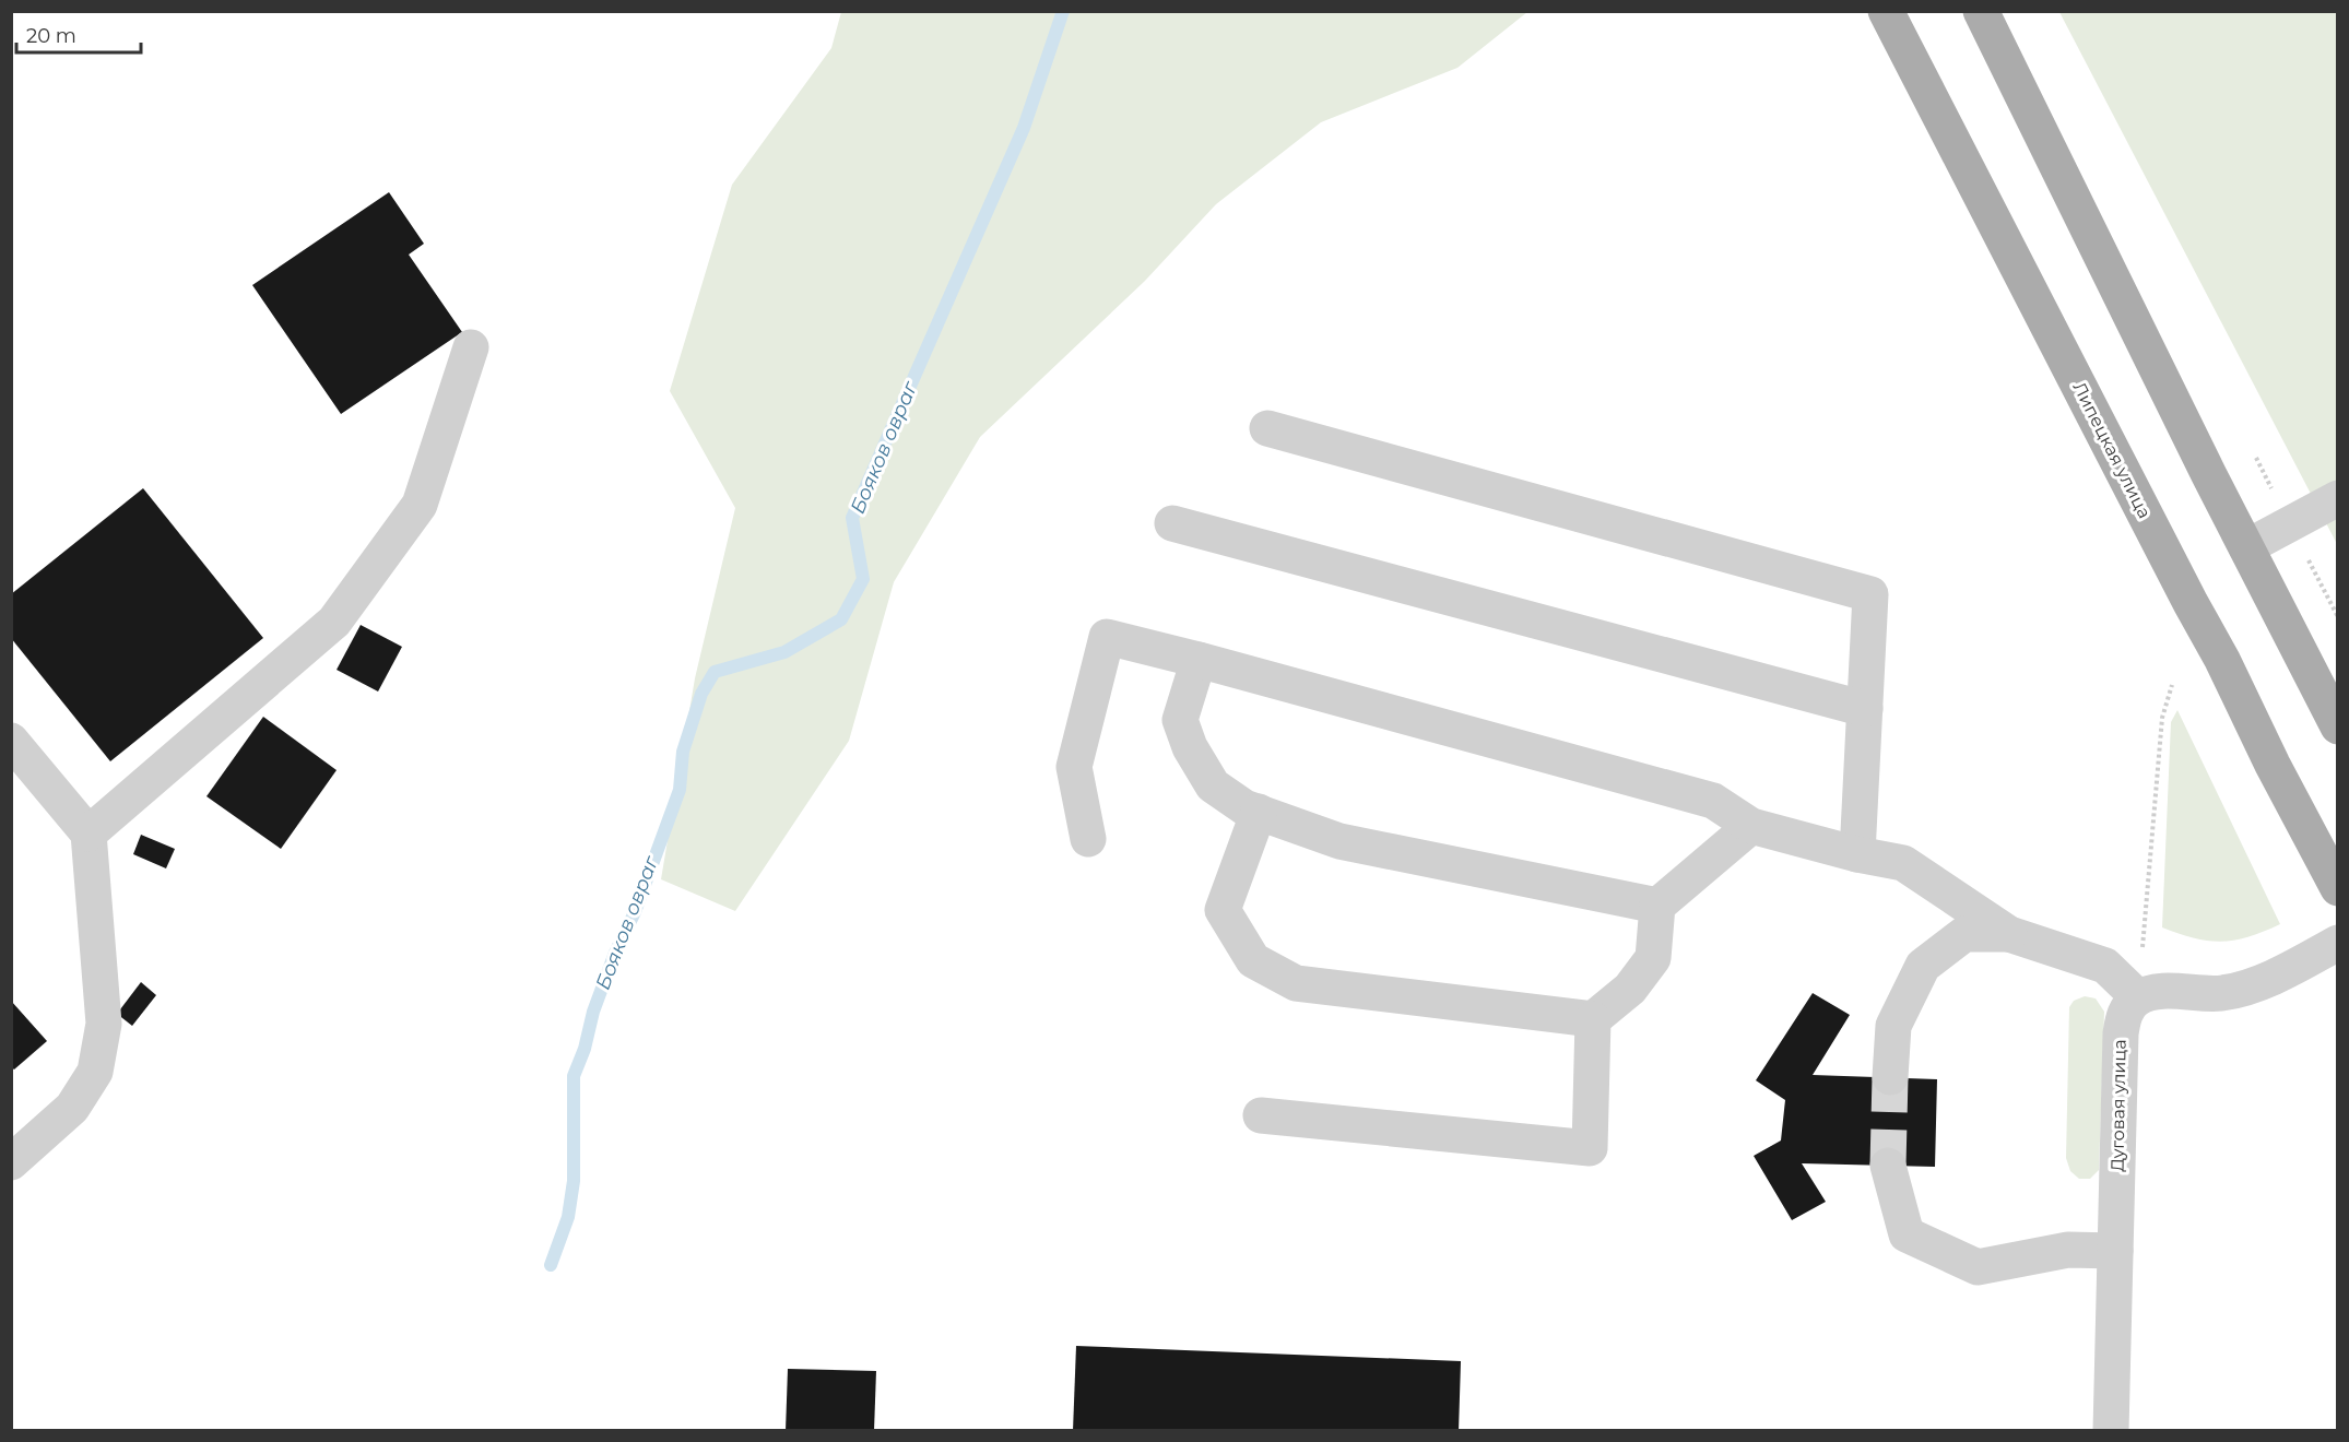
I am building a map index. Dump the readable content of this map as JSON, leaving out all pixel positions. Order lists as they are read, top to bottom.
{
  "streets": {
    "main road": ["Липецкая улица"],
    "street": ["Дуговая улица"]
  },
  "water": ["Бояков овраг"],
  "scale_bar": "20 m"
}
